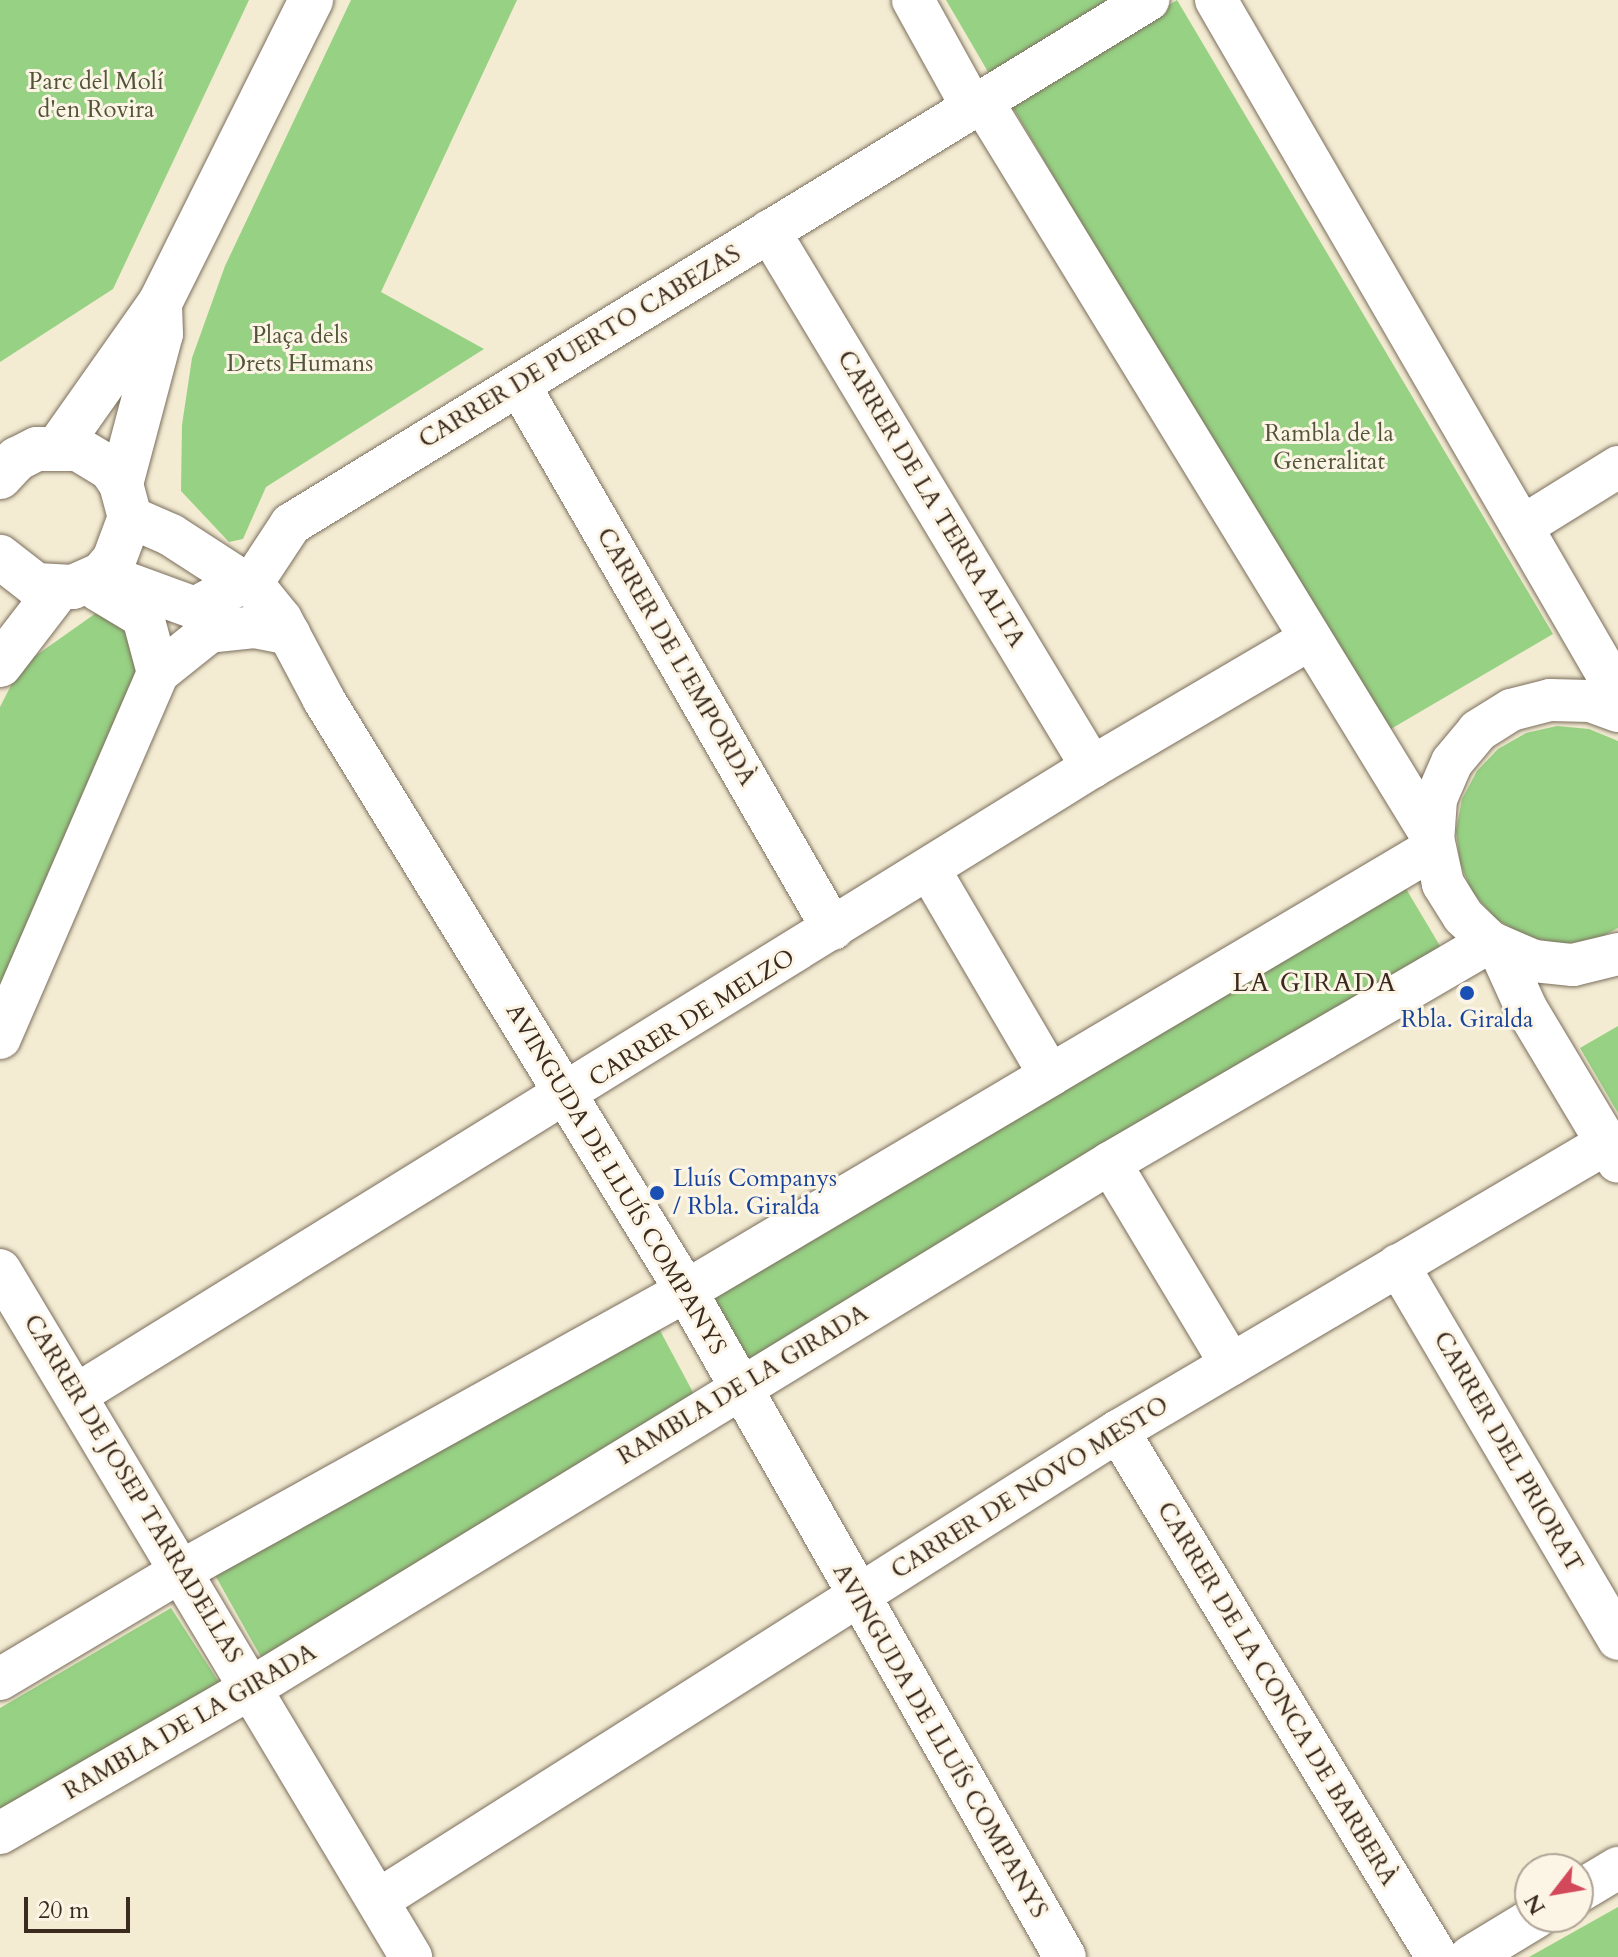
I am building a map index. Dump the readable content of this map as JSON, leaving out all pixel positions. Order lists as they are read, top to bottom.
{
  "streets": {
    "street": [
      "CARRER DE PUERTO CABEZAS",
      "CARRER DE LA TERRA ALTA",
      "CARRER DE L'EMPORDÀ",
      "CARRER DE MELZO",
      "AVINGUDA DE LLUÍS COMPANYS",
      "RAMBLA DE LA GIRADA",
      "CARRER DEL PRIORAT",
      "CARRER DE NOVO MESTO",
      "CARRER DE JOSEP TARRADELLAS",
      "CARRER DE LA CONCA DE BARBERÀ"
    ]
  },
  "crossings": [
    ["CARRER DE PUERTO CABEZAS", "CARRER DE LA TERRA ALTA"],
    ["CARRER DE PUERTO CABEZAS", "CARRER DE L'EMPORDÀ"],
    ["CARRER DE PUERTO CABEZAS", "AVINGUDA DE LLUÍS COMPANYS"],
    ["CARRER DE LA TERRA ALTA", "CARRER DE MELZO"],
    ["CARRER DE L'EMPORDÀ", "CARRER DE MELZO"],
    ["CARRER DE MELZO", "AVINGUDA DE LLUÍS COMPANYS"],
    ["CARRER DE MELZO", "CARRER DE JOSEP TARRADELLAS"],
    ["AVINGUDA DE LLUÍS COMPANYS", "RAMBLA DE LA GIRADA"],
    ["AVINGUDA DE LLUÍS COMPANYS", "CARRER DE NOVO MESTO"],
    ["RAMBLA DE LA GIRADA", "CARRER DE JOSEP TARRADELLAS"],
    ["CARRER DEL PRIORAT", "CARRER DE NOVO MESTO"],
    ["CARRER DE NOVO MESTO", "CARRER DE JOSEP TARRADELLAS"],
    ["CARRER DE NOVO MESTO", "CARRER DE LA CONCA DE BARBERÀ"]
  ],
  "districts": ["LA GIRADA"],
  "parks": ["Parc del Molí d'en Rovira", "Plaça dels Drets Humans", "Rambla de la Generalitat"],
  "places": ["Rbla. Giralda", "Lluís Companys / Rbla. Giralda"],
  "scale_bar": "20 m",
  "north": "bottom left"
}
